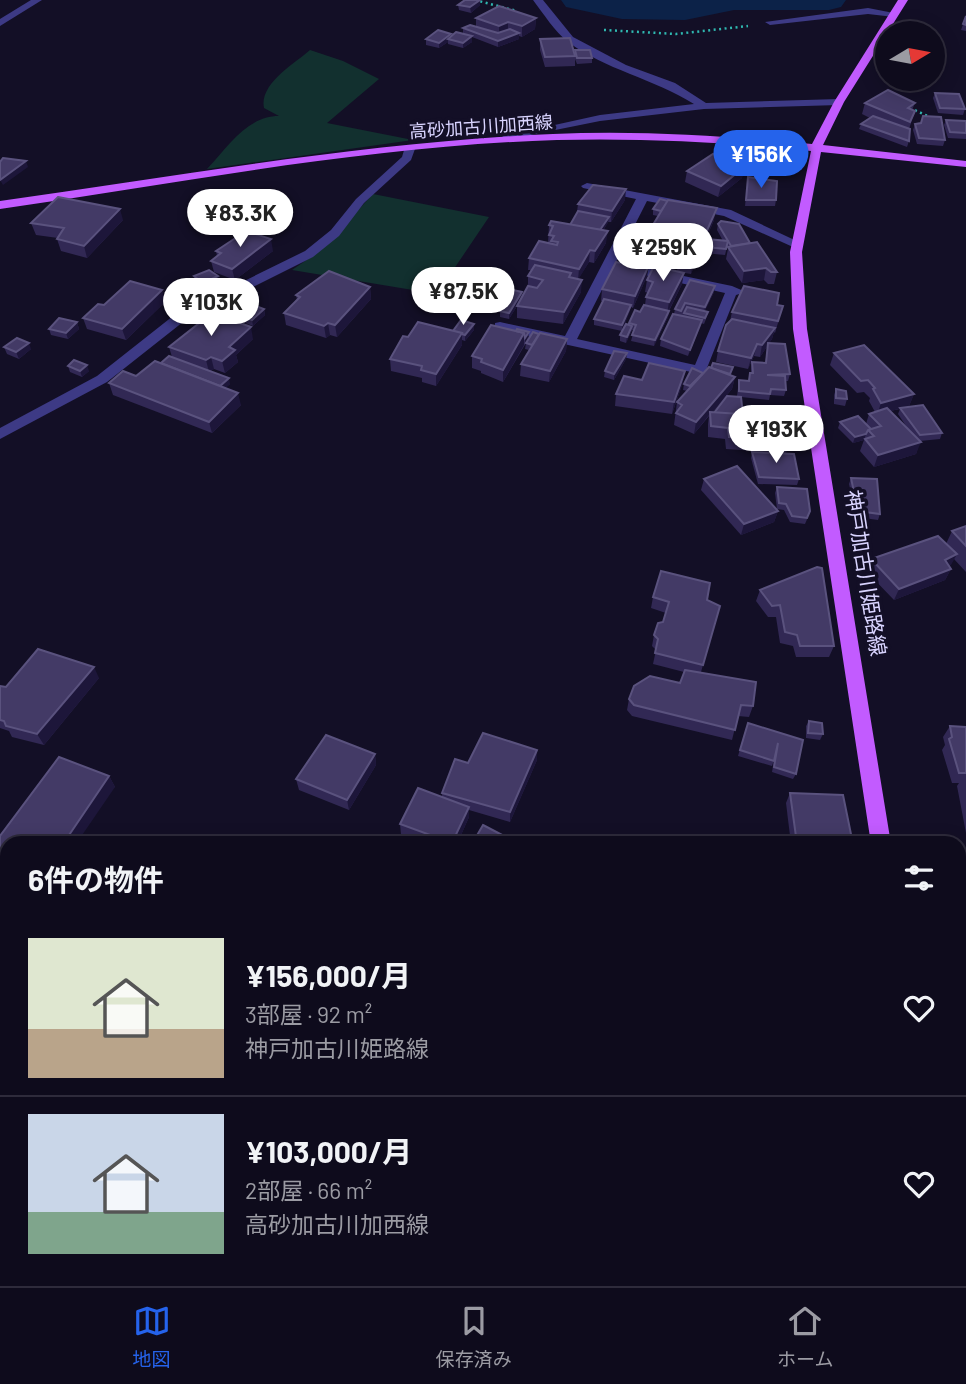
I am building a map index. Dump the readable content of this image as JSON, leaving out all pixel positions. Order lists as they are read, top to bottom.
{
  "streets": {
    "main road": ["高砂加古川加西線", "神戸加古川姫路線"]
  },
  "crossings": [
    ["高砂加古川加西線", "神戸加古川姫路線"]
  ],
  "north": "right",
  "page": {
    "price": [
      "¥156K",
      "¥83.3K",
      "¥259K",
      "¥87.5K",
      "¥103K",
      "¥193K"
    ],
    "heading": "6件の物件",
    "list": [
      {
        "name": "¥156,000/月",
        "note": "3部屋 · 92 m² · 神戸加古川姫路線"
      },
      {
        "name": "¥103,000/月",
        "note": "2部屋 · 66 m² · 高砂加古川加西線"
      }
    ],
    "tabs": ["地図", "保存済み", "ホーム"]
  }
}
